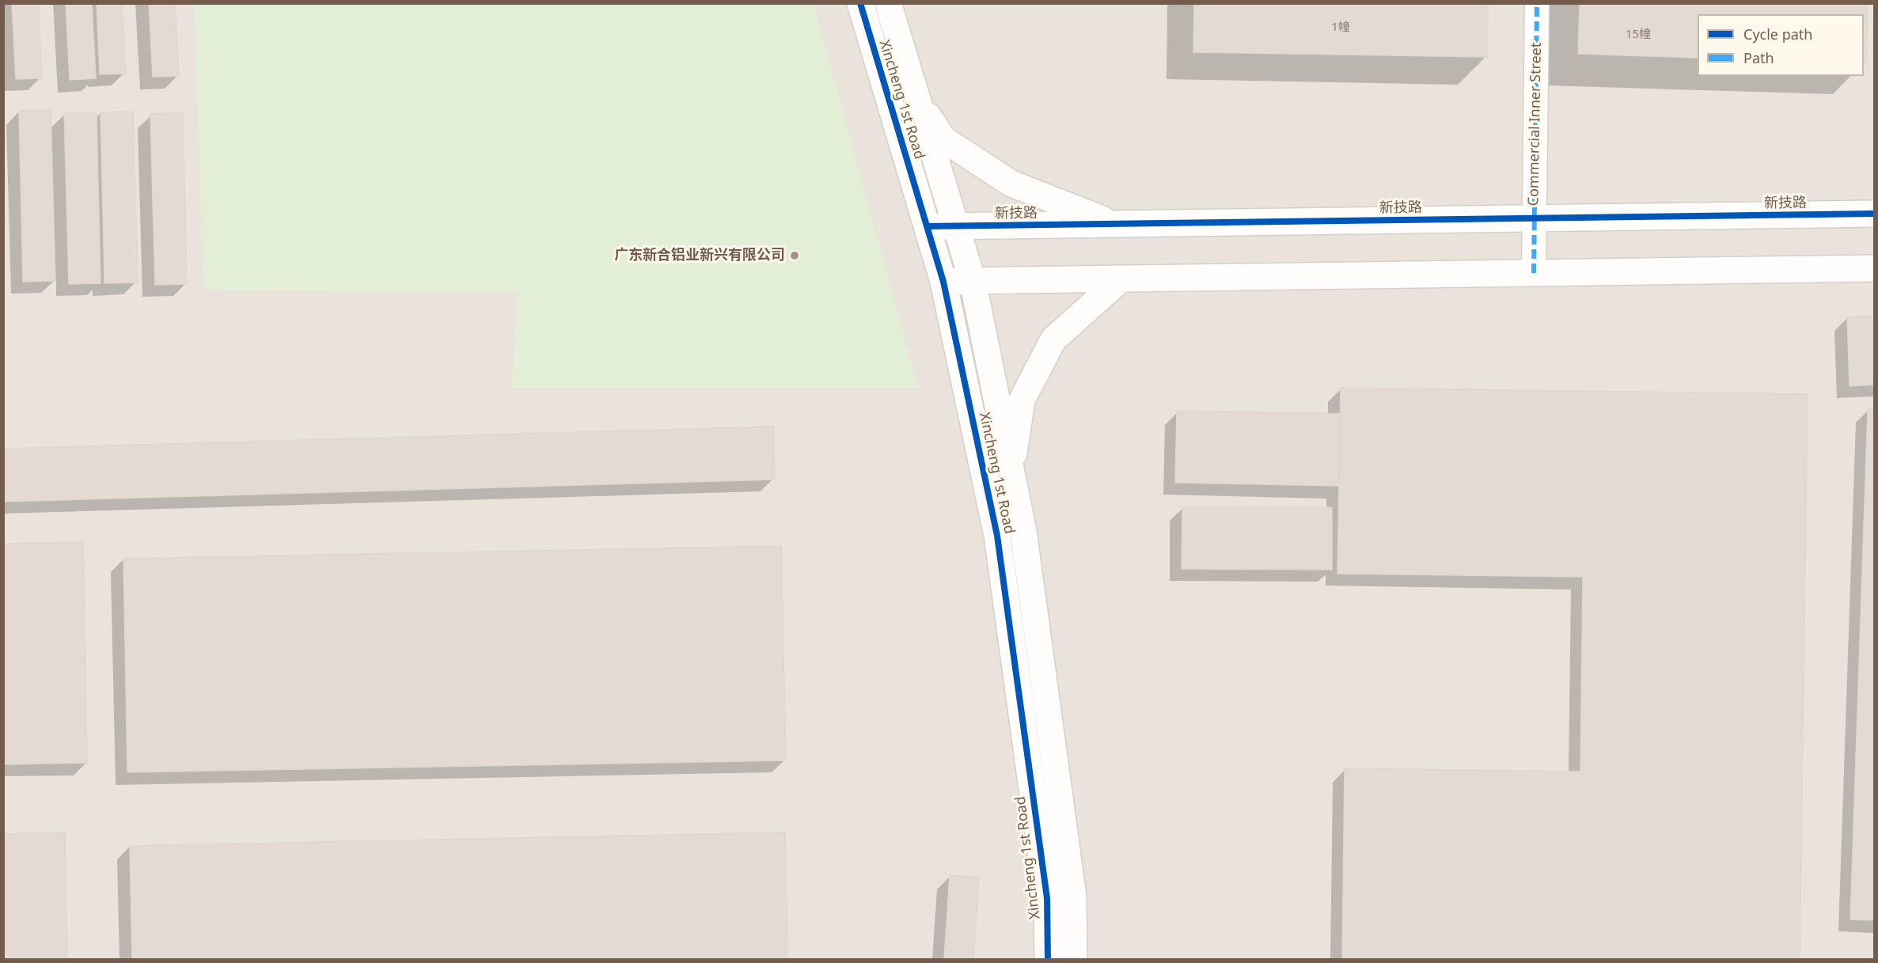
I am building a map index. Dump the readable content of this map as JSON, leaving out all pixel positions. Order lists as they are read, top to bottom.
{
  "streets": {
    "street": ["Xincheng 1st Road", "Commercial Inner Street", "新技路"]
  },
  "crossings": [
    ["Xincheng 1st Road", "新技路"],
    ["Commercial Inner Street", "新技路"]
  ],
  "places": ["广东新合铝业新兴有限公司"],
  "house_numbers": ["1幢", "15幢"],
  "legend": ["Cycle path", "Path"]
}
